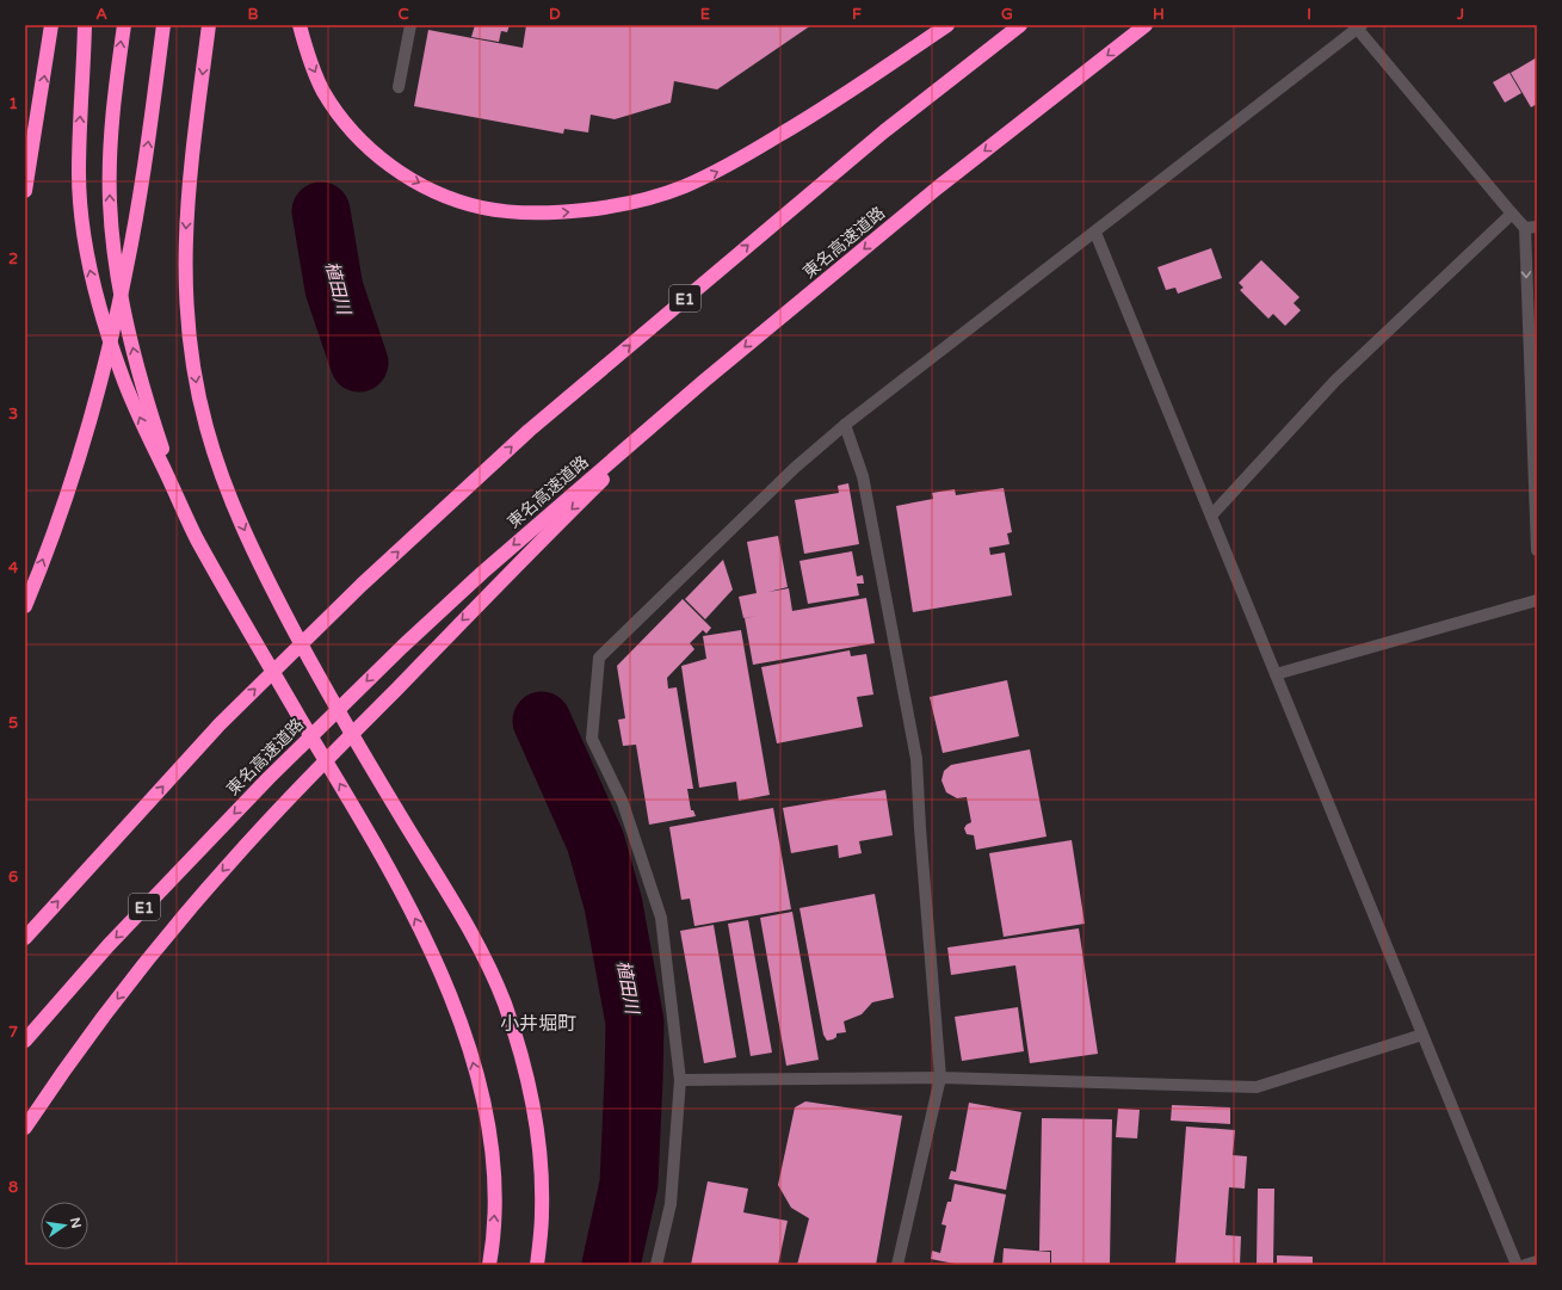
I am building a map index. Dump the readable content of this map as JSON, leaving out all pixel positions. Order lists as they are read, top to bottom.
{
  "streets": {
    "highway": ["東名高速道路", "E1"]
  },
  "districts": ["小井堀町"],
  "water": ["植田川"],
  "north": "right",
  "grid": {
    "columns": [
      "A",
      "B",
      "C",
      "D",
      "E",
      "F",
      "G",
      "H",
      "I",
      "J"
    ],
    "rows": [
      "1",
      "2",
      "3",
      "4",
      "5",
      "6",
      "7",
      "8"
    ]
  }
}
